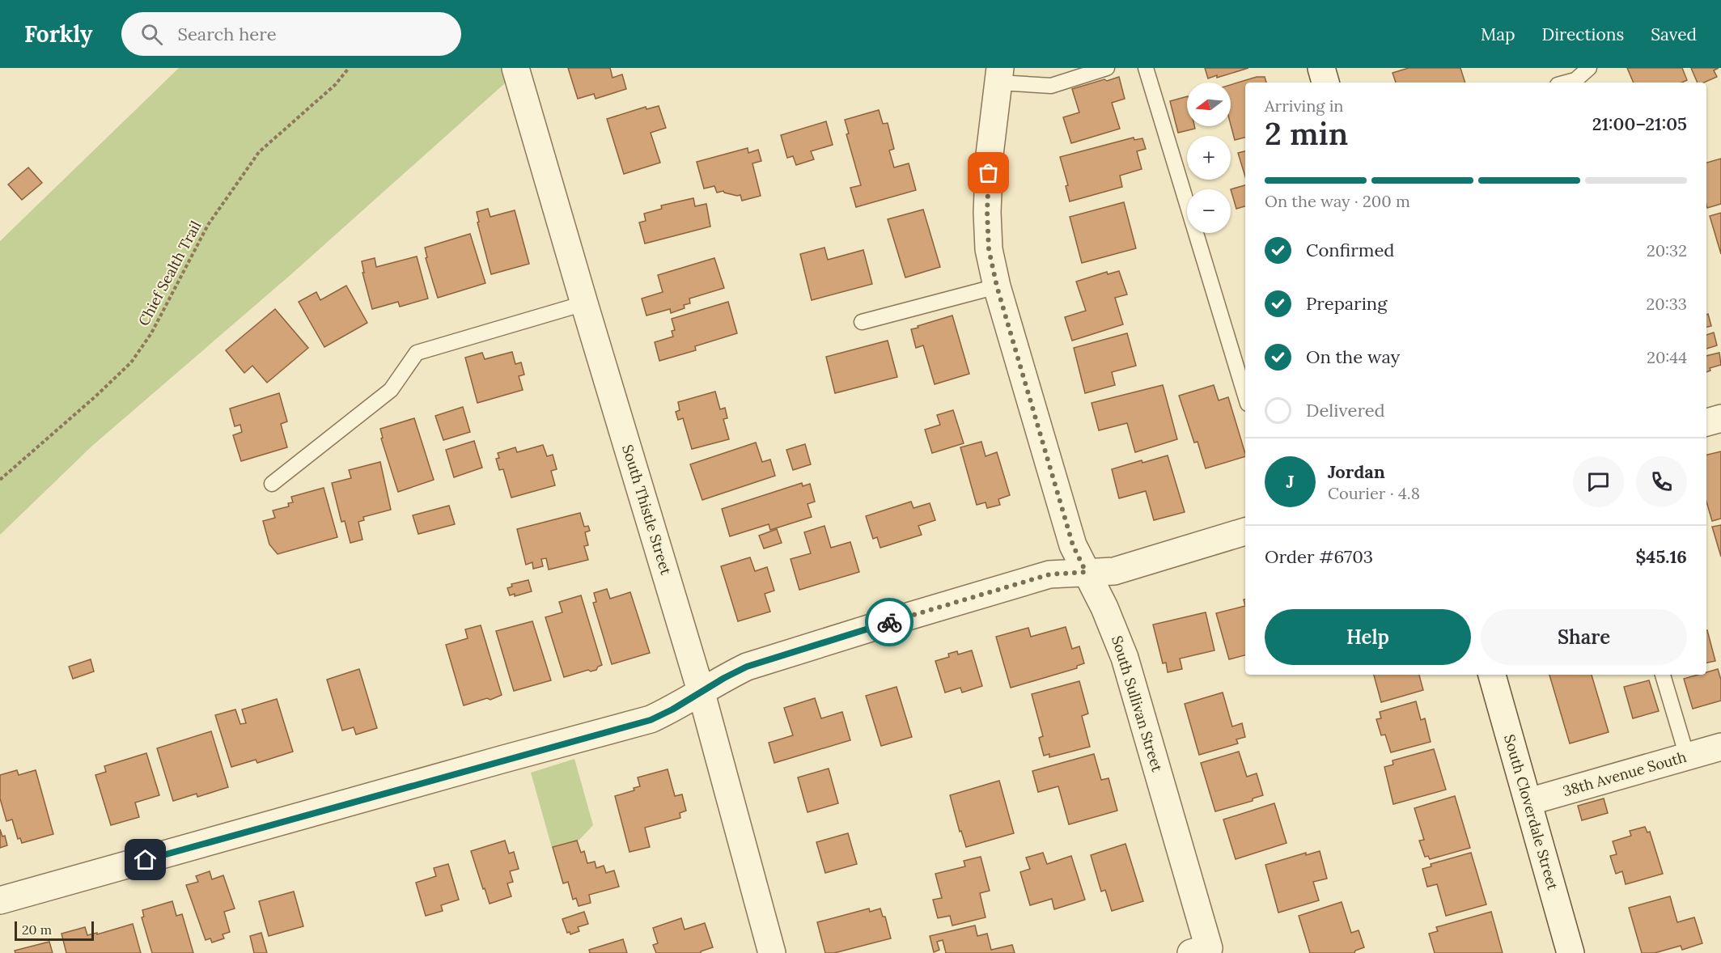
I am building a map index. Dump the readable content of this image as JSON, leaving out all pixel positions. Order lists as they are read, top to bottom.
{
  "streets": {
    "street": [
      "South Thistle Street",
      "South Sullivan Street",
      "38th Avenue South",
      "South Cloverdale Street"
    ],
    "path": ["Chief Sealth Trail"]
  },
  "crossings": [
    ["38th Avenue South", "South Cloverdale Street"]
  ],
  "scale_bar": "20 m",
  "north": "left",
  "page": {
    "header": "Forkly",
    "search": "Search here",
    "nav": ["Map", "Directions", "Saved"],
    "map_buttons": ["+", "−"],
    "heading": ["2 min", "Arriving in", "21:00–21:05"],
    "panel": [
      "Jordan",
      "Courier · 4.8",
      "Order #6703",
      "$45.16"
    ],
    "bar": "On the way · 200 m",
    "list": [
      ["Confirmed", "20:32"],
      ["Preparing", "20:33"],
      ["On the way", "20:44"],
      "Delivered"
    ],
    "round": "J",
    "buttons": ["Help", "Share"],
    "scale": "20 m"
  }
}
